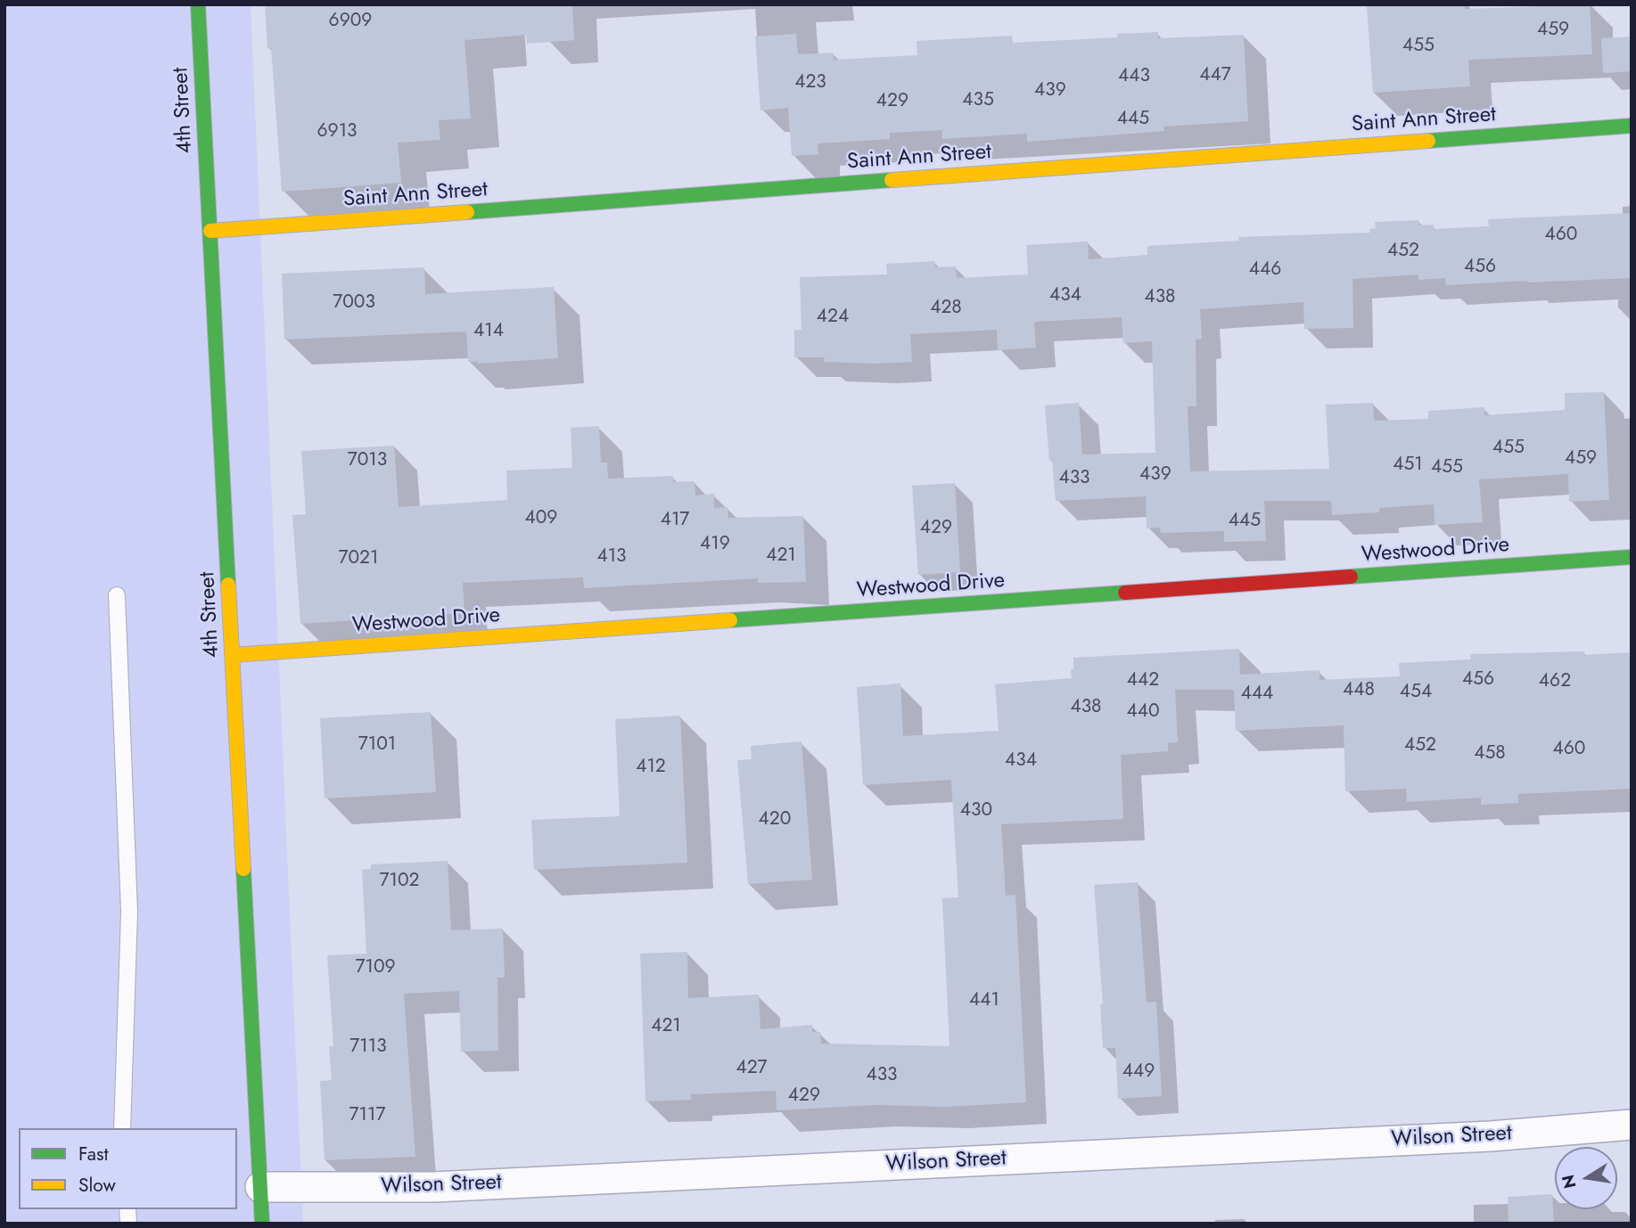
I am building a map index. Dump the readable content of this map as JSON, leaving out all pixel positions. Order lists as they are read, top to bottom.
{
  "streets": {
    "street": [
      "4th Street",
      "Saint Ann Street",
      "Westwood Drive",
      "Wilson Street"
    ]
  },
  "crossings": [
    ["4th Street", "Saint Ann Street"],
    ["4th Street", "Westwood Drive"],
    ["4th Street", "Wilson Street"]
  ],
  "house_numbers": [
    "6909",
    "459",
    "455",
    "447",
    "443",
    "423",
    "439",
    "435",
    "429",
    "445",
    "6913",
    "460",
    "452",
    "456",
    "446",
    "434",
    "438",
    "7003",
    "428",
    "424",
    "414",
    "455",
    "459",
    "7013",
    "451",
    "455",
    "439",
    "433",
    "409",
    "417",
    "445",
    "429",
    "419",
    "421",
    "413",
    "7021",
    "456",
    "442",
    "462",
    "448",
    "454",
    "444",
    "438",
    "440",
    "7101",
    "452",
    "460",
    "458",
    "434",
    "412",
    "430",
    "420",
    "7102",
    "7109",
    "441",
    "421",
    "7113",
    "427",
    "449",
    "433",
    "429",
    "7117"
  ],
  "legend": ["Fast", "Slow"],
  "north": "left"
}
